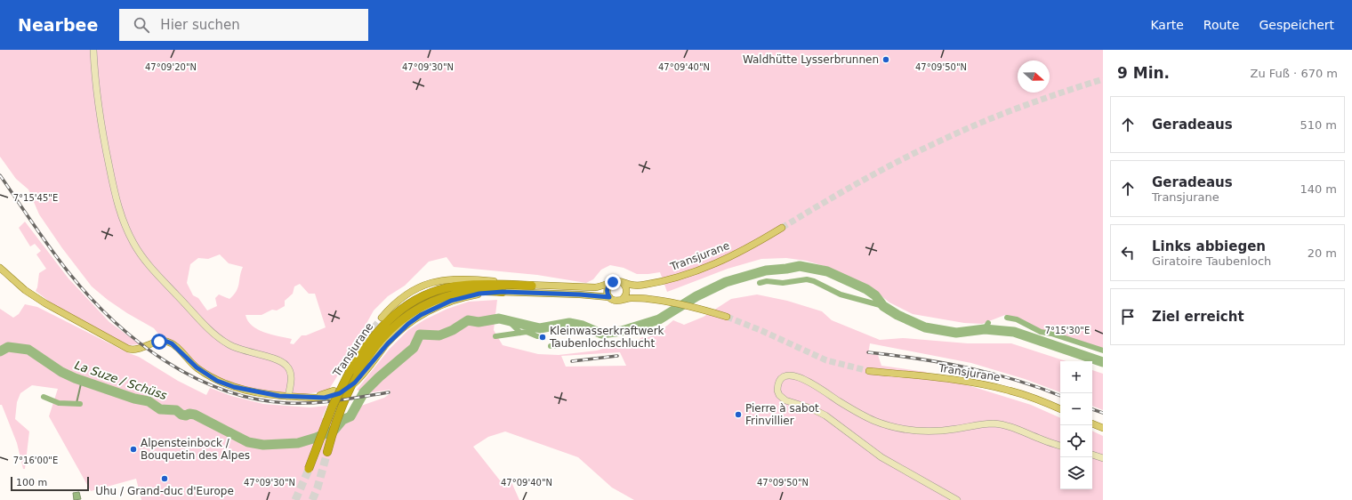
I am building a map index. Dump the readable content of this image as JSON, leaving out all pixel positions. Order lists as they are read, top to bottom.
{
  "streets": {
    "highway": ["Transjurane"]
  },
  "water": ["La Suze / Schüss"],
  "places": [
    "Waldhütte Lysserbrunnen",
    "Kleinwasserkraftwerk Taubenlochschlucht",
    "Pierre à sabot Frinvillier",
    "Alpensteinbock / Bouquetin des Alpes",
    "Uhu / Grand-duc d'Europe"
  ],
  "scale_bar": "100 m",
  "north": "right",
  "page": {
    "header": "Nearbee",
    "search": "Hier suchen",
    "nav": ["Karte", "Route", "Gespeichert"],
    "heading": ["9 Min.", "Zu Fuß · 670 m"],
    "list": [
      ["Geradeaus", "510 m"],
      ["Geradeaus", "Transjurane", "140 m"],
      ["Links abbiegen", "Giratoire Taubenloch", "20 m"],
      "Ziel erreicht"
    ],
    "map_buttons": ["+", "−"],
    "scale": "100 m"
  },
  "coordinates": [
    "47°09'20\"N",
    "47°09'30\"N",
    "47°09'40\"N",
    "47°09'50\"N",
    "7°15'45\"E",
    "7°15'30\"E",
    "7°16'00\"E"
  ]
}
